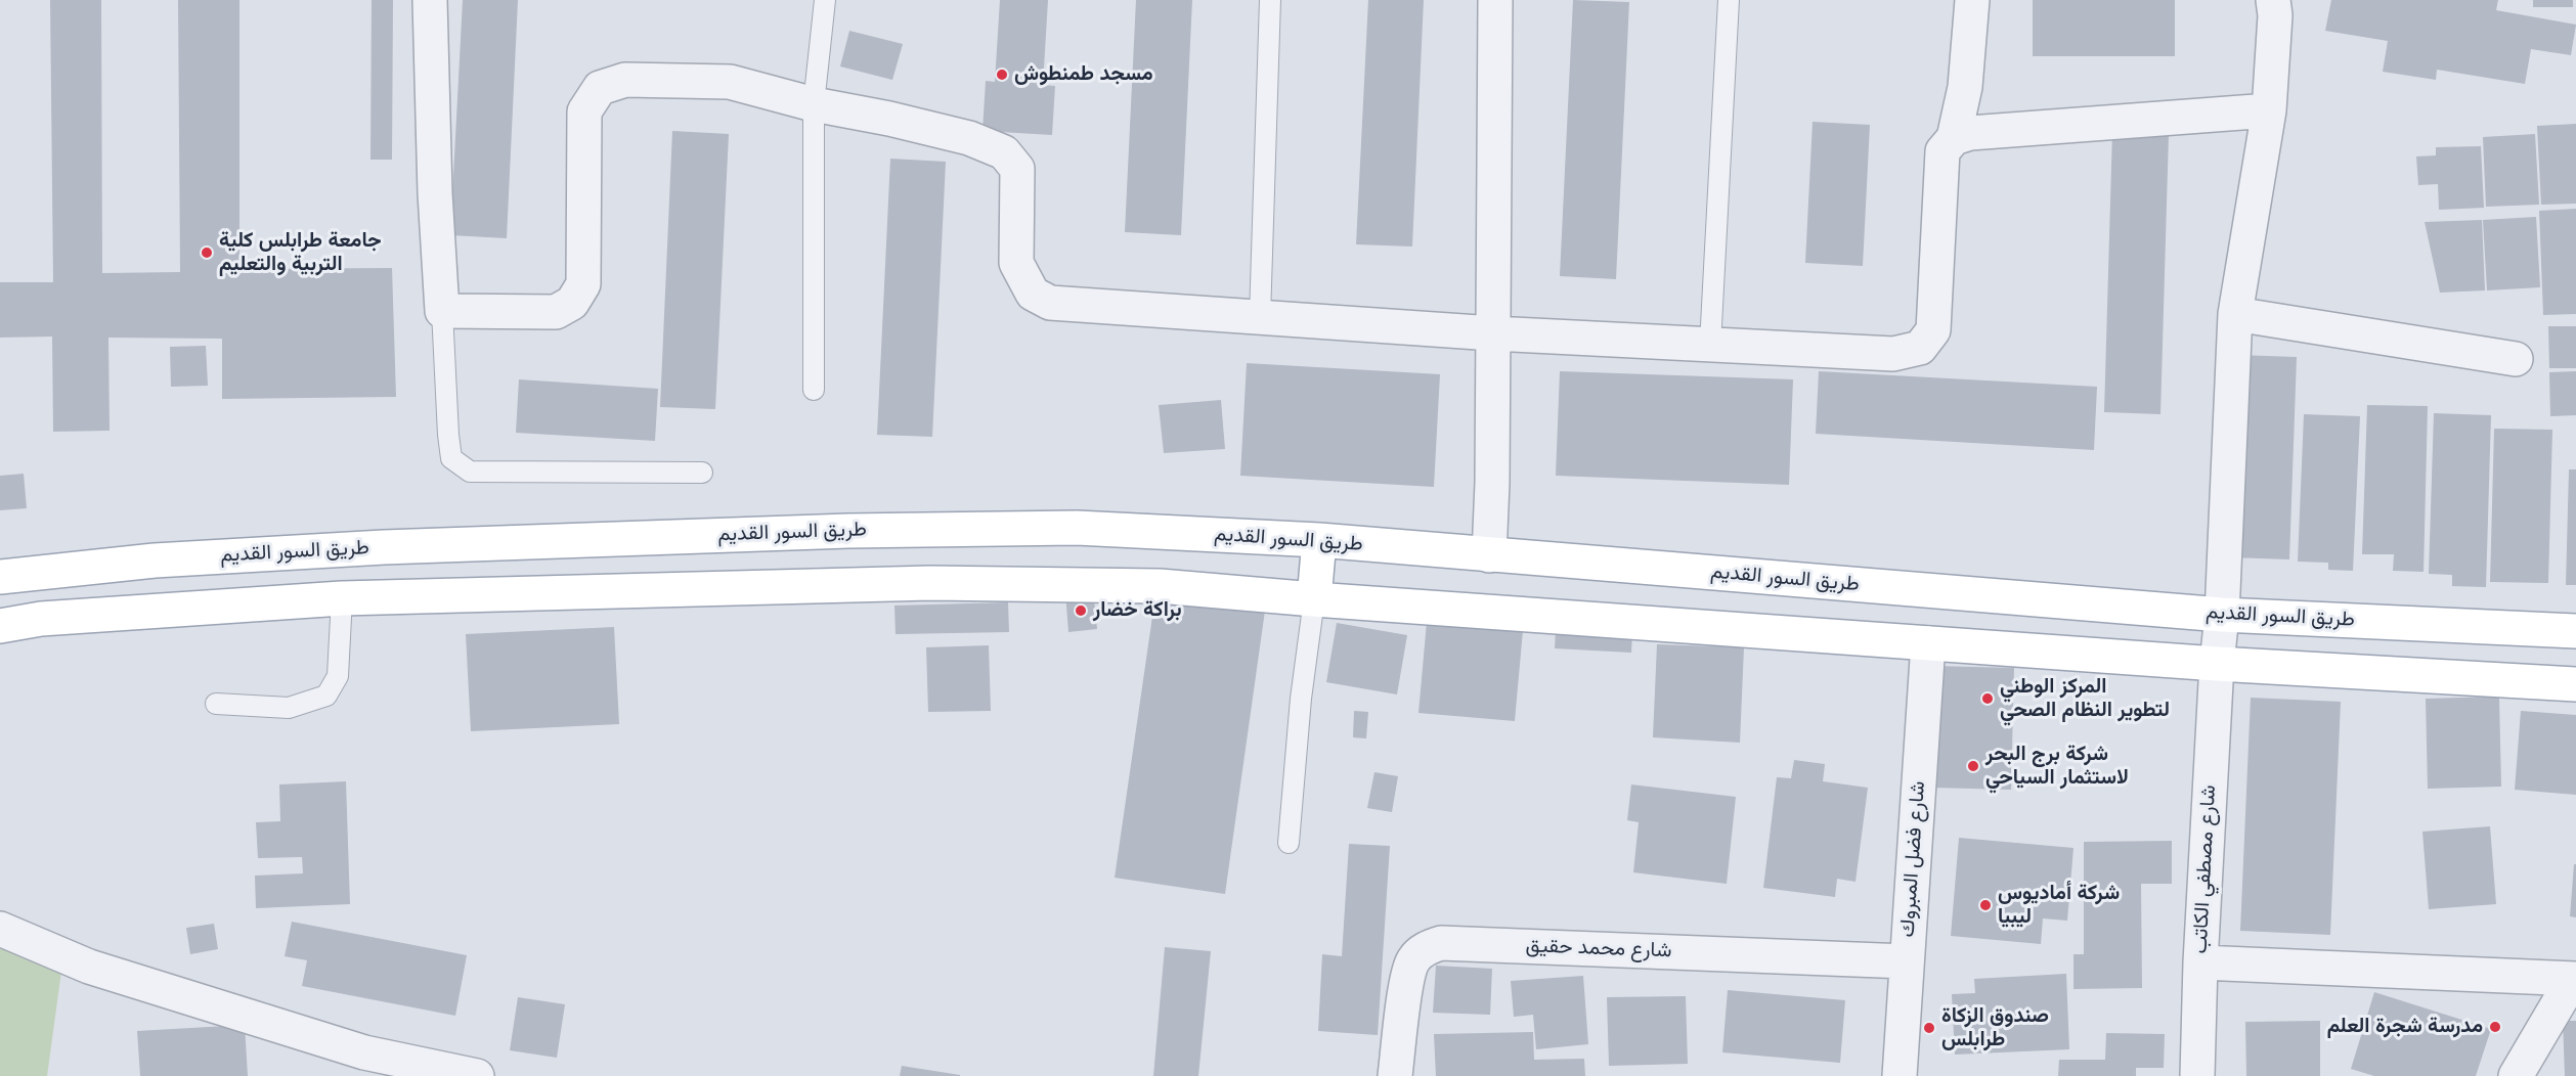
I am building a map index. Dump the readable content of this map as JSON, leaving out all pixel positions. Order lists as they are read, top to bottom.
{
  "streets": {
    "main road": ["طريق السور القديم"],
    "street": ["شارع فضل المبروك", "شارع مصطفي الكاتب", "شارع محمد حقيق"]
  },
  "crossings": [
    ["طريق السور القديم", "شارع مصطفي الكاتب"],
    ["شارع فضل المبروك", "شارع محمد حقيق"]
  ],
  "places": [
    "مسجد طمنطوش",
    "جامعة طرابلس كلية التربية والتعليم",
    "براكة خضار",
    "المركز الوطني لتطوير النظام الصحي",
    "شركة برج البحر لاستثمار السياحي",
    "شركة أماديوس ليبيا",
    "مدرسة شجرة العلم",
    "صندوق الزكاة طرابلس"
  ]
}
